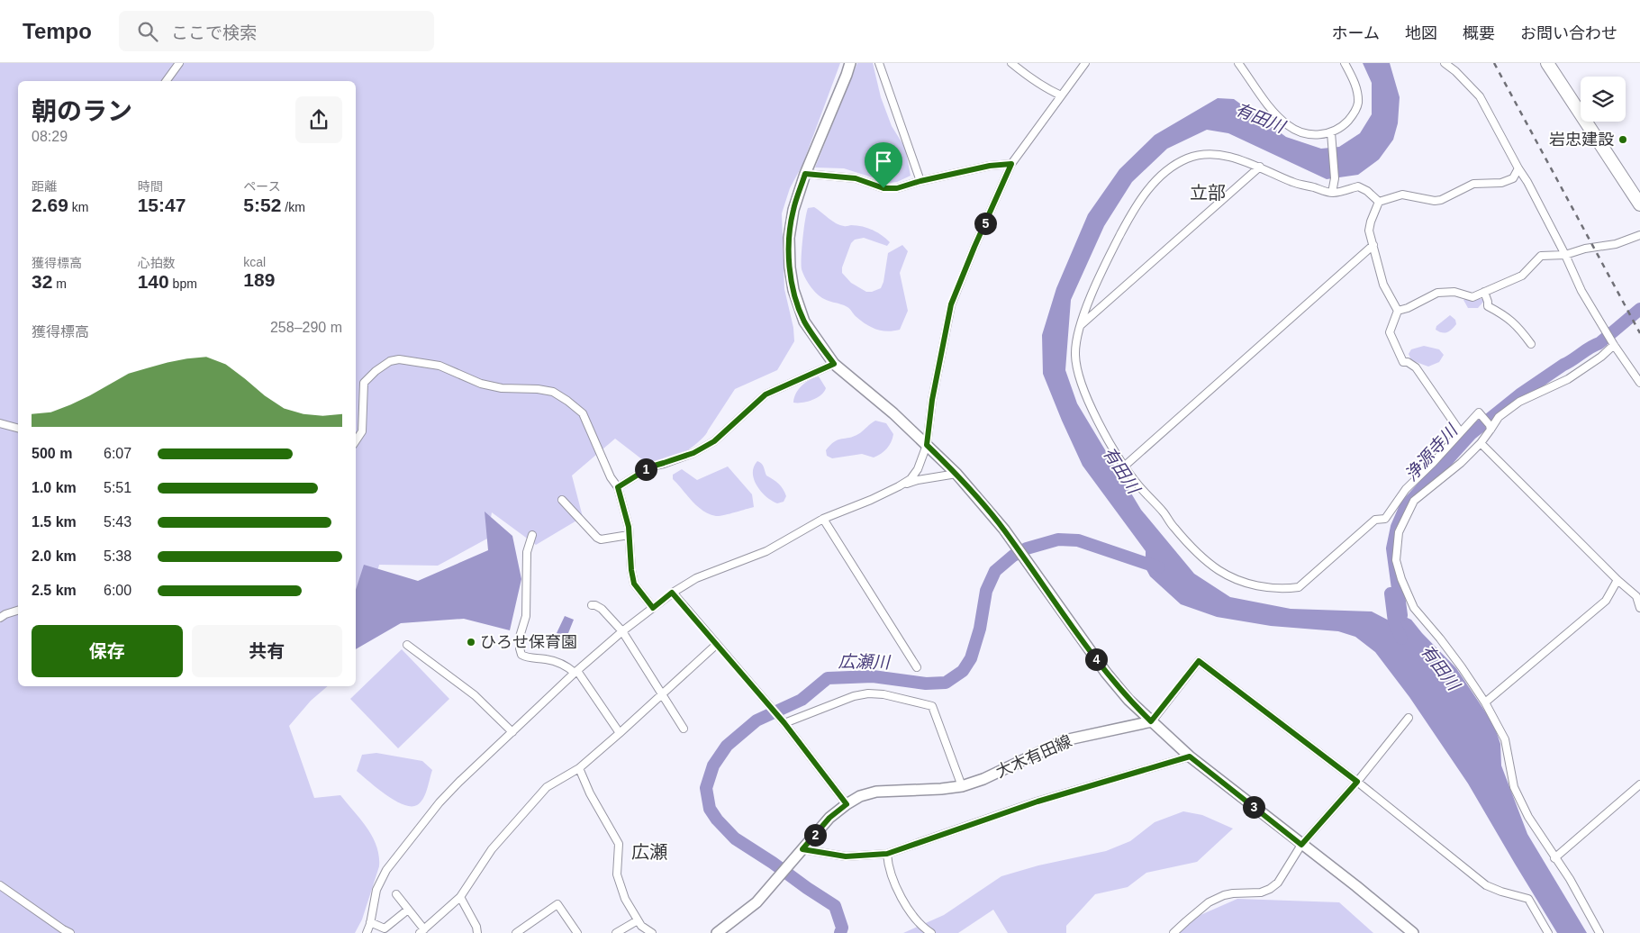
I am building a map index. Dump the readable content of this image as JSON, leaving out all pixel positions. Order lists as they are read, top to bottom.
{
  "streets": {
    "main road": ["大木有田線"]
  },
  "districts": ["立部", "広瀬"],
  "water": ["有田川", "浄源寺川", "広瀬川"],
  "places": ["岩忠建設", "ひろせ保育園"],
  "page": {
    "header": "Tempo",
    "search": "ここで検索",
    "nav": [
      "ホーム",
      "地図",
      "概要",
      "お問い合わせ"
    ],
    "heading": ["朝のラン", "08:29"],
    "stats": [
      ["距離", "2.69 km"],
      ["時間", "15:47"],
      ["ペース", "5:52 /km"],
      ["獲得標高", "32 m"],
      ["心拍数", "140 bpm"],
      ["kcal", "189"]
    ],
    "pins": [
      "5",
      "1",
      "4",
      "3",
      "2"
    ],
    "chart": ["獲得標高", "258–290 m"],
    "list": [
      {
        "name": "500 m",
        "note": "6:07"
      },
      {
        "name": "1.0 km",
        "note": "5:51"
      },
      {
        "name": "1.5 km",
        "note": "5:43"
      },
      {
        "name": "2.0 km",
        "note": "5:38"
      },
      {
        "name": "2.5 km",
        "note": "6:00"
      }
    ],
    "buttons": ["保存", "共有"]
  }
}
